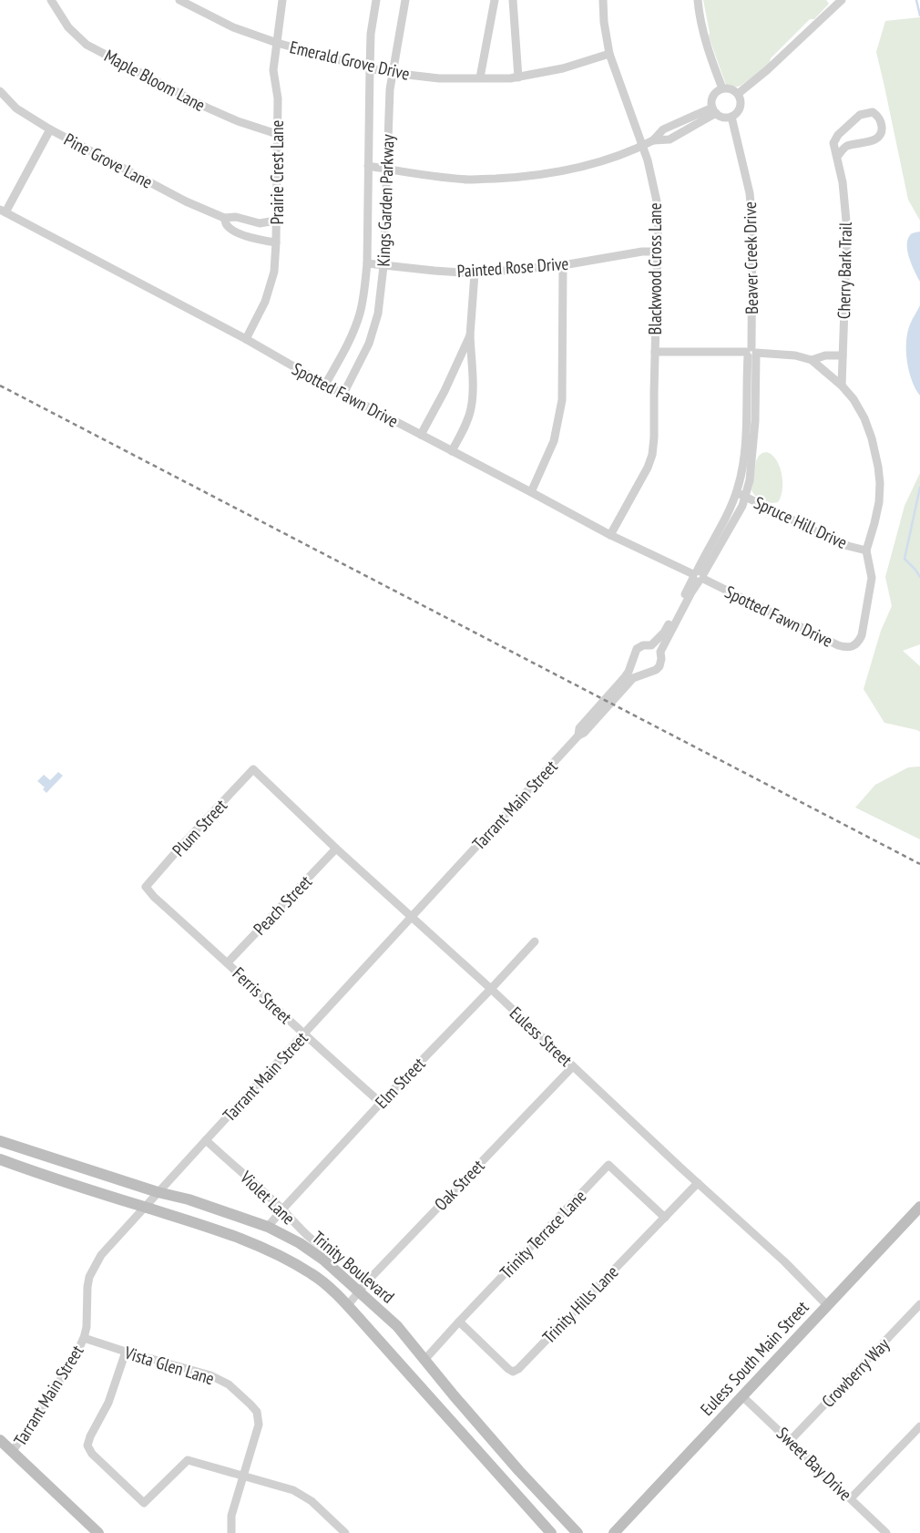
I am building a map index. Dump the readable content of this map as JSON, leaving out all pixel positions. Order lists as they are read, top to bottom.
{
  "streets": {
    "main road": ["Trinity Boulevard", "Euless South Main Street"],
    "street": [
      "Emerald Grove Drive",
      "Maple Bloom Lane",
      "Pine Grove Lane",
      "Prairie Crest Lane",
      "Kings Garden Parkway",
      "Beaver Creek Drive",
      "Painted Rose Drive",
      "Blackwood Cross Lane",
      "Cherry Bark Trail",
      "Spotted Fawn Drive",
      "Spruce Hill Drive",
      "Tarrant Main Street",
      "Plum Street",
      "Peach Street",
      "Ferris Street",
      "Euless Street",
      "Elm Street",
      "Oak Street",
      "Violet Lane",
      "Trinity Terrace Lane",
      "Trinity Hills Lane",
      "Vista Glen Lane",
      "Crowberry Way",
      "Sweet Bay Drive"
    ]
  },
  "crossings": [
    ["Emerald Grove Drive", "Prairie Crest Lane"],
    ["Emerald Grove Drive", "Kings Garden Parkway"],
    ["Emerald Grove Drive", "Blackwood Cross Lane"],
    ["Maple Bloom Lane", "Prairie Crest Lane"],
    ["Pine Grove Lane", "Prairie Crest Lane"],
    ["Prairie Crest Lane", "Spotted Fawn Drive"],
    ["Kings Garden Parkway", "Painted Rose Drive"],
    ["Kings Garden Parkway", "Spotted Fawn Drive"],
    ["Beaver Creek Drive", "Spotted Fawn Drive"],
    ["Beaver Creek Drive", "Spruce Hill Drive"],
    ["Beaver Creek Drive", "Tarrant Main Street"],
    ["Painted Rose Drive", "Blackwood Cross Lane"],
    ["Blackwood Cross Lane", "Spotted Fawn Drive"],
    ["Spotted Fawn Drive", "Spruce Hill Drive"],
    ["Tarrant Main Street", "Ferris Street"],
    ["Tarrant Main Street", "Euless Street"],
    ["Tarrant Main Street", "Violet Lane"],
    ["Tarrant Main Street", "Trinity Boulevard"],
    ["Tarrant Main Street", "Vista Glen Lane"],
    ["Plum Street", "Ferris Street"],
    ["Plum Street", "Euless Street"],
    ["Peach Street", "Ferris Street"],
    ["Peach Street", "Euless Street"],
    ["Ferris Street", "Elm Street"],
    ["Euless Street", "Elm Street"],
    ["Euless Street", "Oak Street"],
    ["Euless Street", "Trinity Hills Lane"],
    ["Euless Street", "Euless South Main Street"],
    ["Elm Street", "Violet Lane"],
    ["Elm Street", "Trinity Boulevard"],
    ["Oak Street", "Trinity Boulevard"],
    ["Trinity Terrace Lane", "Trinity Boulevard"],
    ["Trinity Terrace Lane", "Trinity Hills Lane"],
    ["Euless South Main Street", "Sweet Bay Drive"],
    ["Crowberry Way", "Sweet Bay Drive"]
  ]
}
